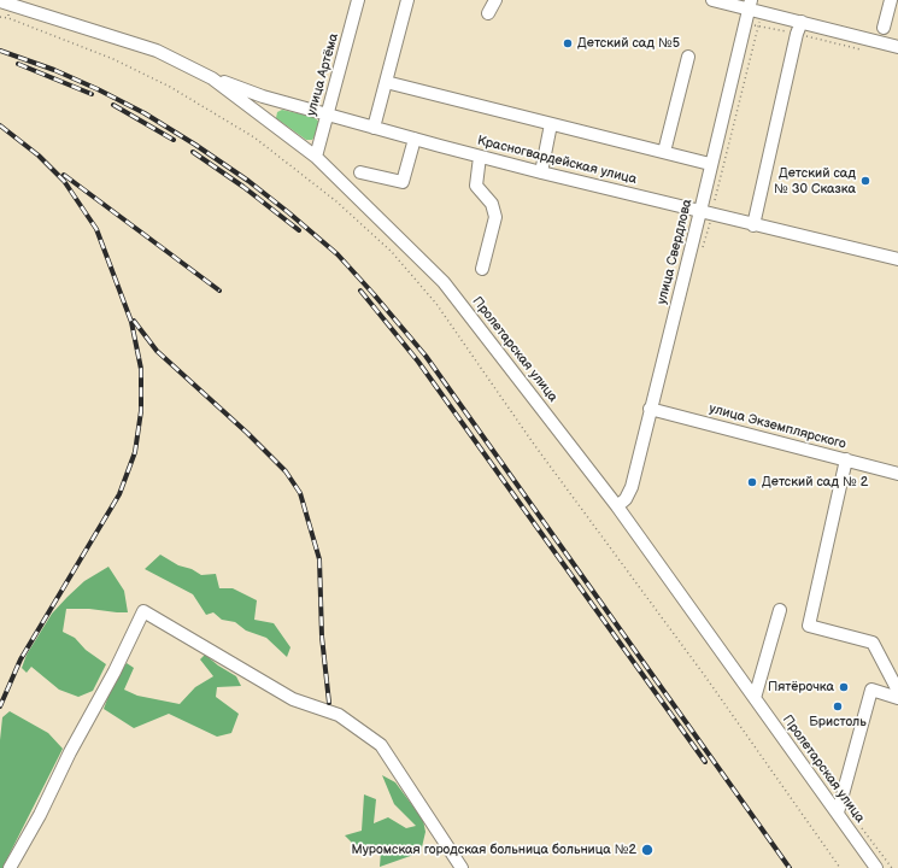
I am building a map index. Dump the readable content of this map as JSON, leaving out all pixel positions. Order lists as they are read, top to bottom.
{
  "streets": {
    "street": [
      "улица Артёма",
      "Красногвардейская улица",
      "улица Свердлова",
      "Пролетарская улица",
      "улица Экземплярского"
    ]
  },
  "crossings": [
    ["улица Артёма", "Красногвардейская улица"],
    ["улица Артёма", "Пролетарская улица"],
    ["Красногвардейская улица", "улица Свердлова"],
    ["Красногвардейская улица", "Пролетарская улица"],
    ["улица Свердлова", "Пролетарская улица"],
    ["улица Свердлова", "улица Экземплярского"]
  ],
  "places": [
    "Детский сад №5",
    "Детский сад № 30 Сказка",
    "Детский сад № 2",
    "Пятёрочка",
    "Бристоль",
    "Муромская городская больница больница №2"
  ]
}
